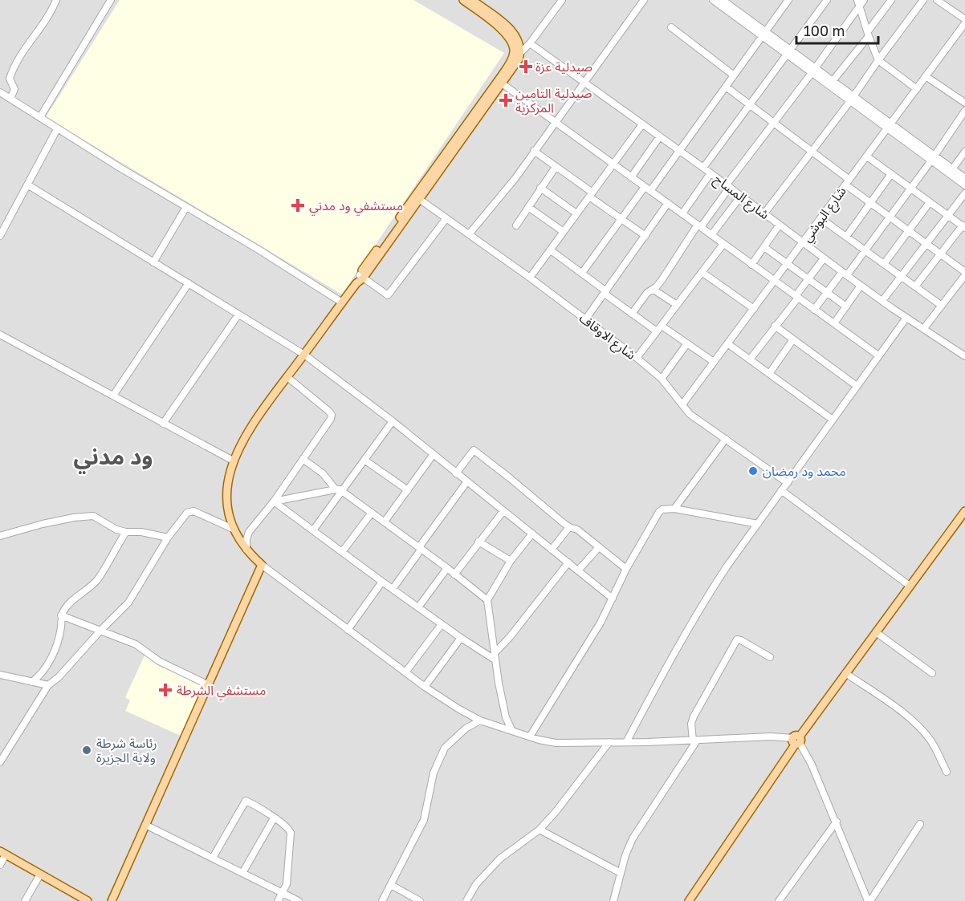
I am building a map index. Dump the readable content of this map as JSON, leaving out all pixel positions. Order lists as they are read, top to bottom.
{
  "streets": {
    "street": ["شارع المساح", "شارع البوشي", "شارع الاوقاف"]
  },
  "crossings": [
    ["شارع المساح", "شارع البوشي"],
    ["شارع البوشي", "شارع الاوقاف"]
  ],
  "districts": ["ود مدني"],
  "places": {
    "health": [
      "صيدلية عزة",
      "صيدلية التامين المركزية",
      "مستشفي ود مدني",
      "مستشفي الشرطة"
    ],
    "other": ["محمد ود رمضان", "رئاسة شرطة ولاية الجزيرة"]
  },
  "scale_bar": "100 m"
}
